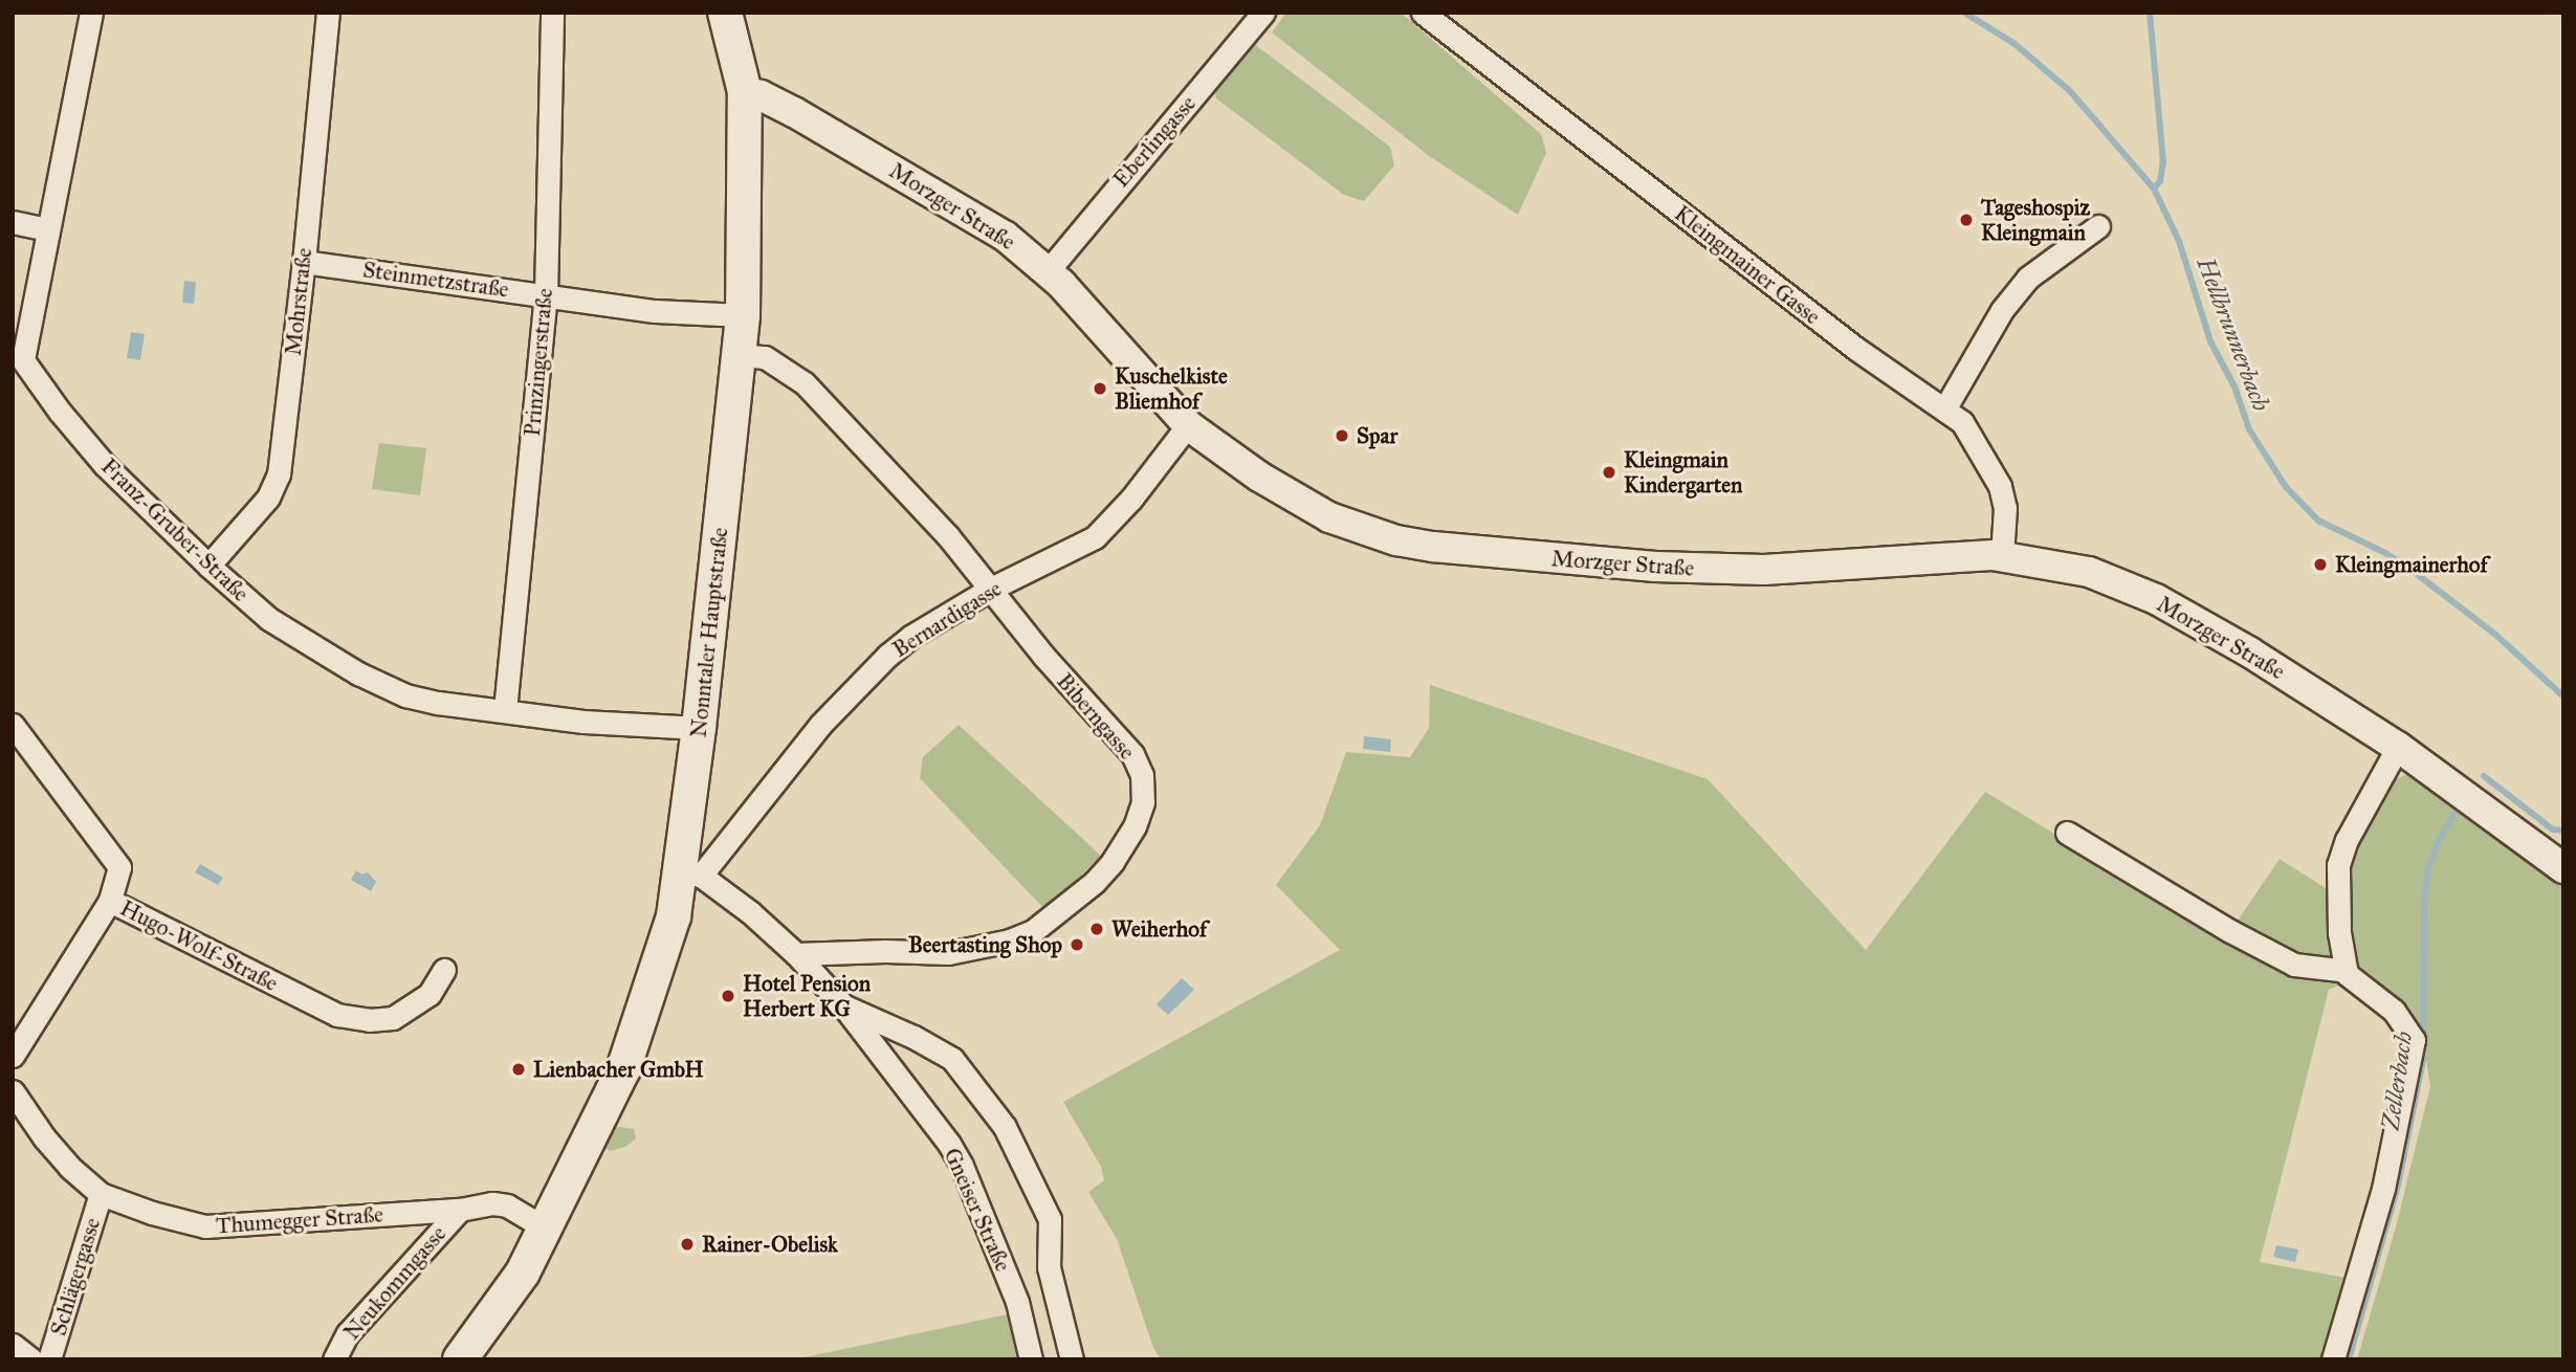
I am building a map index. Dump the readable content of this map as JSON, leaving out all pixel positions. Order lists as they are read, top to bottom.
{
  "streets": {
    "main road": ["Nonntaler Hauptstraße"],
    "street": [
      "Eberlingasse",
      "Morzger Straße",
      "Kleingmainer Gasse",
      "Steinmetzstraße",
      "Mohrstraße",
      "Prinzingerstraße",
      "Franz-Gruber-Straße",
      "Bernardigasse",
      "Biberngasse",
      "Hugo-Wolf-Straße",
      "Gneiser Straße",
      "Thumegger Straße",
      "Schlägergasse",
      "Neukommgasse"
    ]
  },
  "crossings": [
    ["Eberlingasse", "Morzger Straße"],
    ["Morzger Straße", "Kleingmainer Gasse"],
    ["Morzger Straße", "Bernardigasse"],
    ["Morzger Straße", "Nonntaler Hauptstraße"],
    ["Steinmetzstraße", "Mohrstraße"],
    ["Steinmetzstraße", "Prinzingerstraße"],
    ["Steinmetzstraße", "Nonntaler Hauptstraße"],
    ["Mohrstraße", "Franz-Gruber-Straße"],
    ["Prinzingerstraße", "Franz-Gruber-Straße"],
    ["Franz-Gruber-Straße", "Nonntaler Hauptstraße"],
    ["Bernardigasse", "Nonntaler Hauptstraße"],
    ["Bernardigasse", "Biberngasse"],
    ["Bernardigasse", "Gneiser Straße"],
    ["Nonntaler Hauptstraße", "Biberngasse"],
    ["Nonntaler Hauptstraße", "Gneiser Straße"],
    ["Nonntaler Hauptstraße", "Thumegger Straße"],
    ["Biberngasse", "Gneiser Straße"],
    ["Thumegger Straße", "Schlägergasse"],
    ["Thumegger Straße", "Neukommgasse"]
  ],
  "water": ["Hellbrunnerbach", "Zellerbach"],
  "places": [
    "Tageshospiz Kleingmain",
    "Kuschelkiste Bliemhof",
    "Spar",
    "Kleingmain Kindergarten",
    "Kleingmainerhof",
    "Weiherhof",
    "Beertasting Shop",
    "Hotel Pension Herbert KG",
    "Lienbacher GmbH",
    "Rainer-Obelisk"
  ]
}
